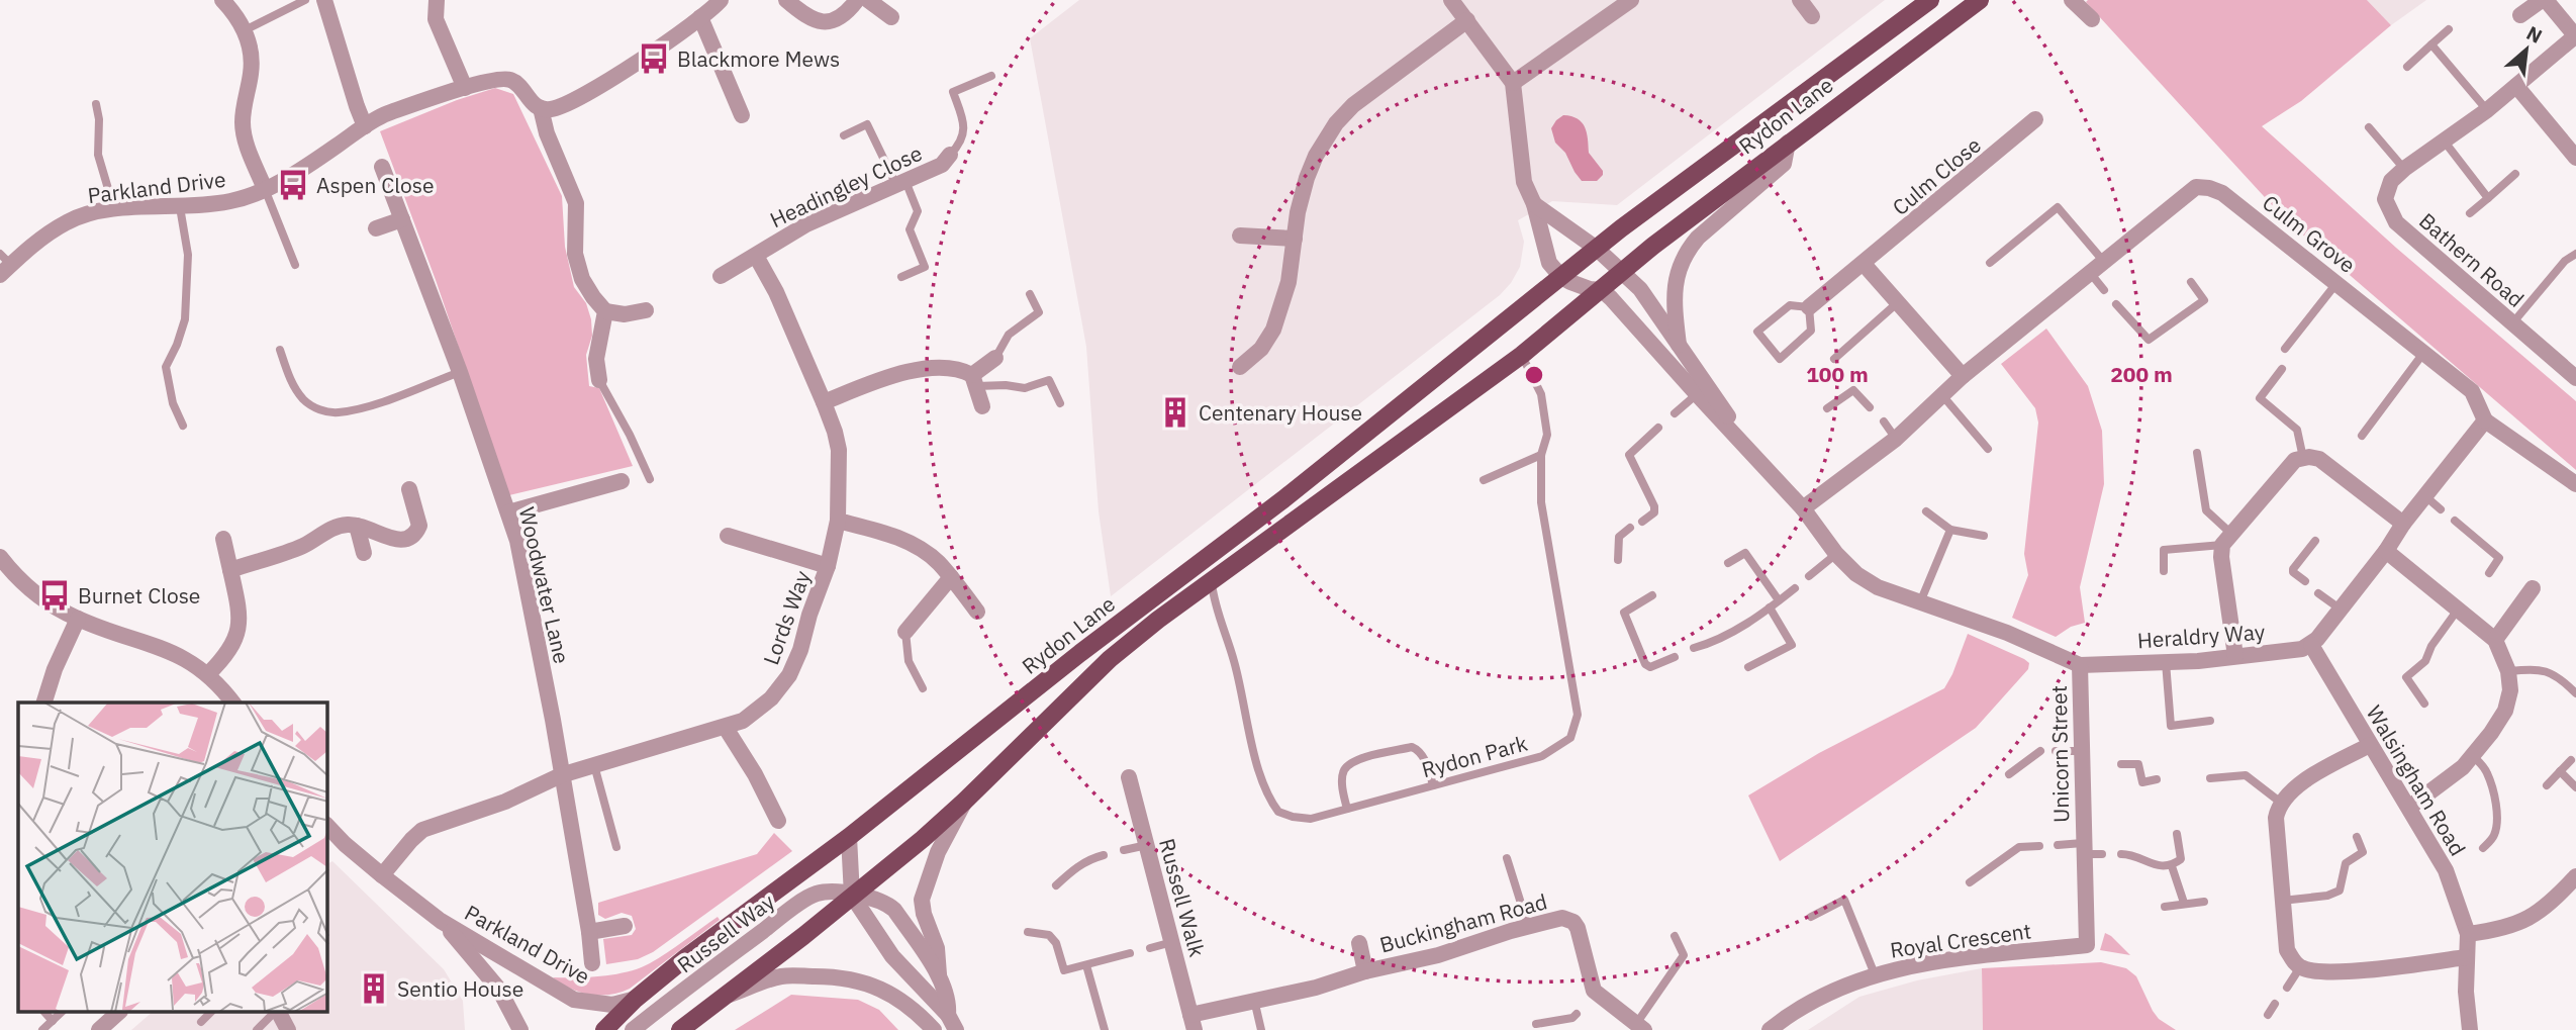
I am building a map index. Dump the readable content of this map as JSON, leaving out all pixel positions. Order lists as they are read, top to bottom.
{
  "streets": {
    "main road": ["Rydon Lane"],
    "street": [
      "Culm Close",
      "Headingley Close",
      "Parkland Drive",
      "Culm Grove",
      "Bathern Road",
      "Woodwater Lane",
      "Lords Way",
      "Heraldry Way",
      "Unicorn Street",
      "Walsingham Road",
      "Russell Walk",
      "Buckingham Road",
      "Russell Way",
      "Royal Crescent"
    ],
    "lane": ["Rydon Park"]
  },
  "crossings": [
    ["Rydon Lane", "Parkland Drive"],
    ["Rydon Lane", "Heraldry Way"],
    ["Rydon Lane", "Rydon Park"],
    ["Rydon Lane", "Russell Way"],
    ["Headingley Close", "Lords Way"],
    ["Parkland Drive", "Lords Way"],
    ["Culm Grove", "Heraldry Way"],
    ["Woodwater Lane", "Lords Way"],
    ["Heraldry Way", "Unicorn Street"],
    ["Heraldry Way", "Walsingham Road"],
    ["Unicorn Street", "Royal Crescent"],
    ["Russell Walk", "Buckingham Road"]
  ],
  "places": {
    "bus stop": ["Blackmore Mews", "Aspen Close", "Burnet Close"],
    "building": ["Centenary House", "Sentio House"]
  },
  "north": "top right",
  "rings": ["100 m", "200 m"]
}
